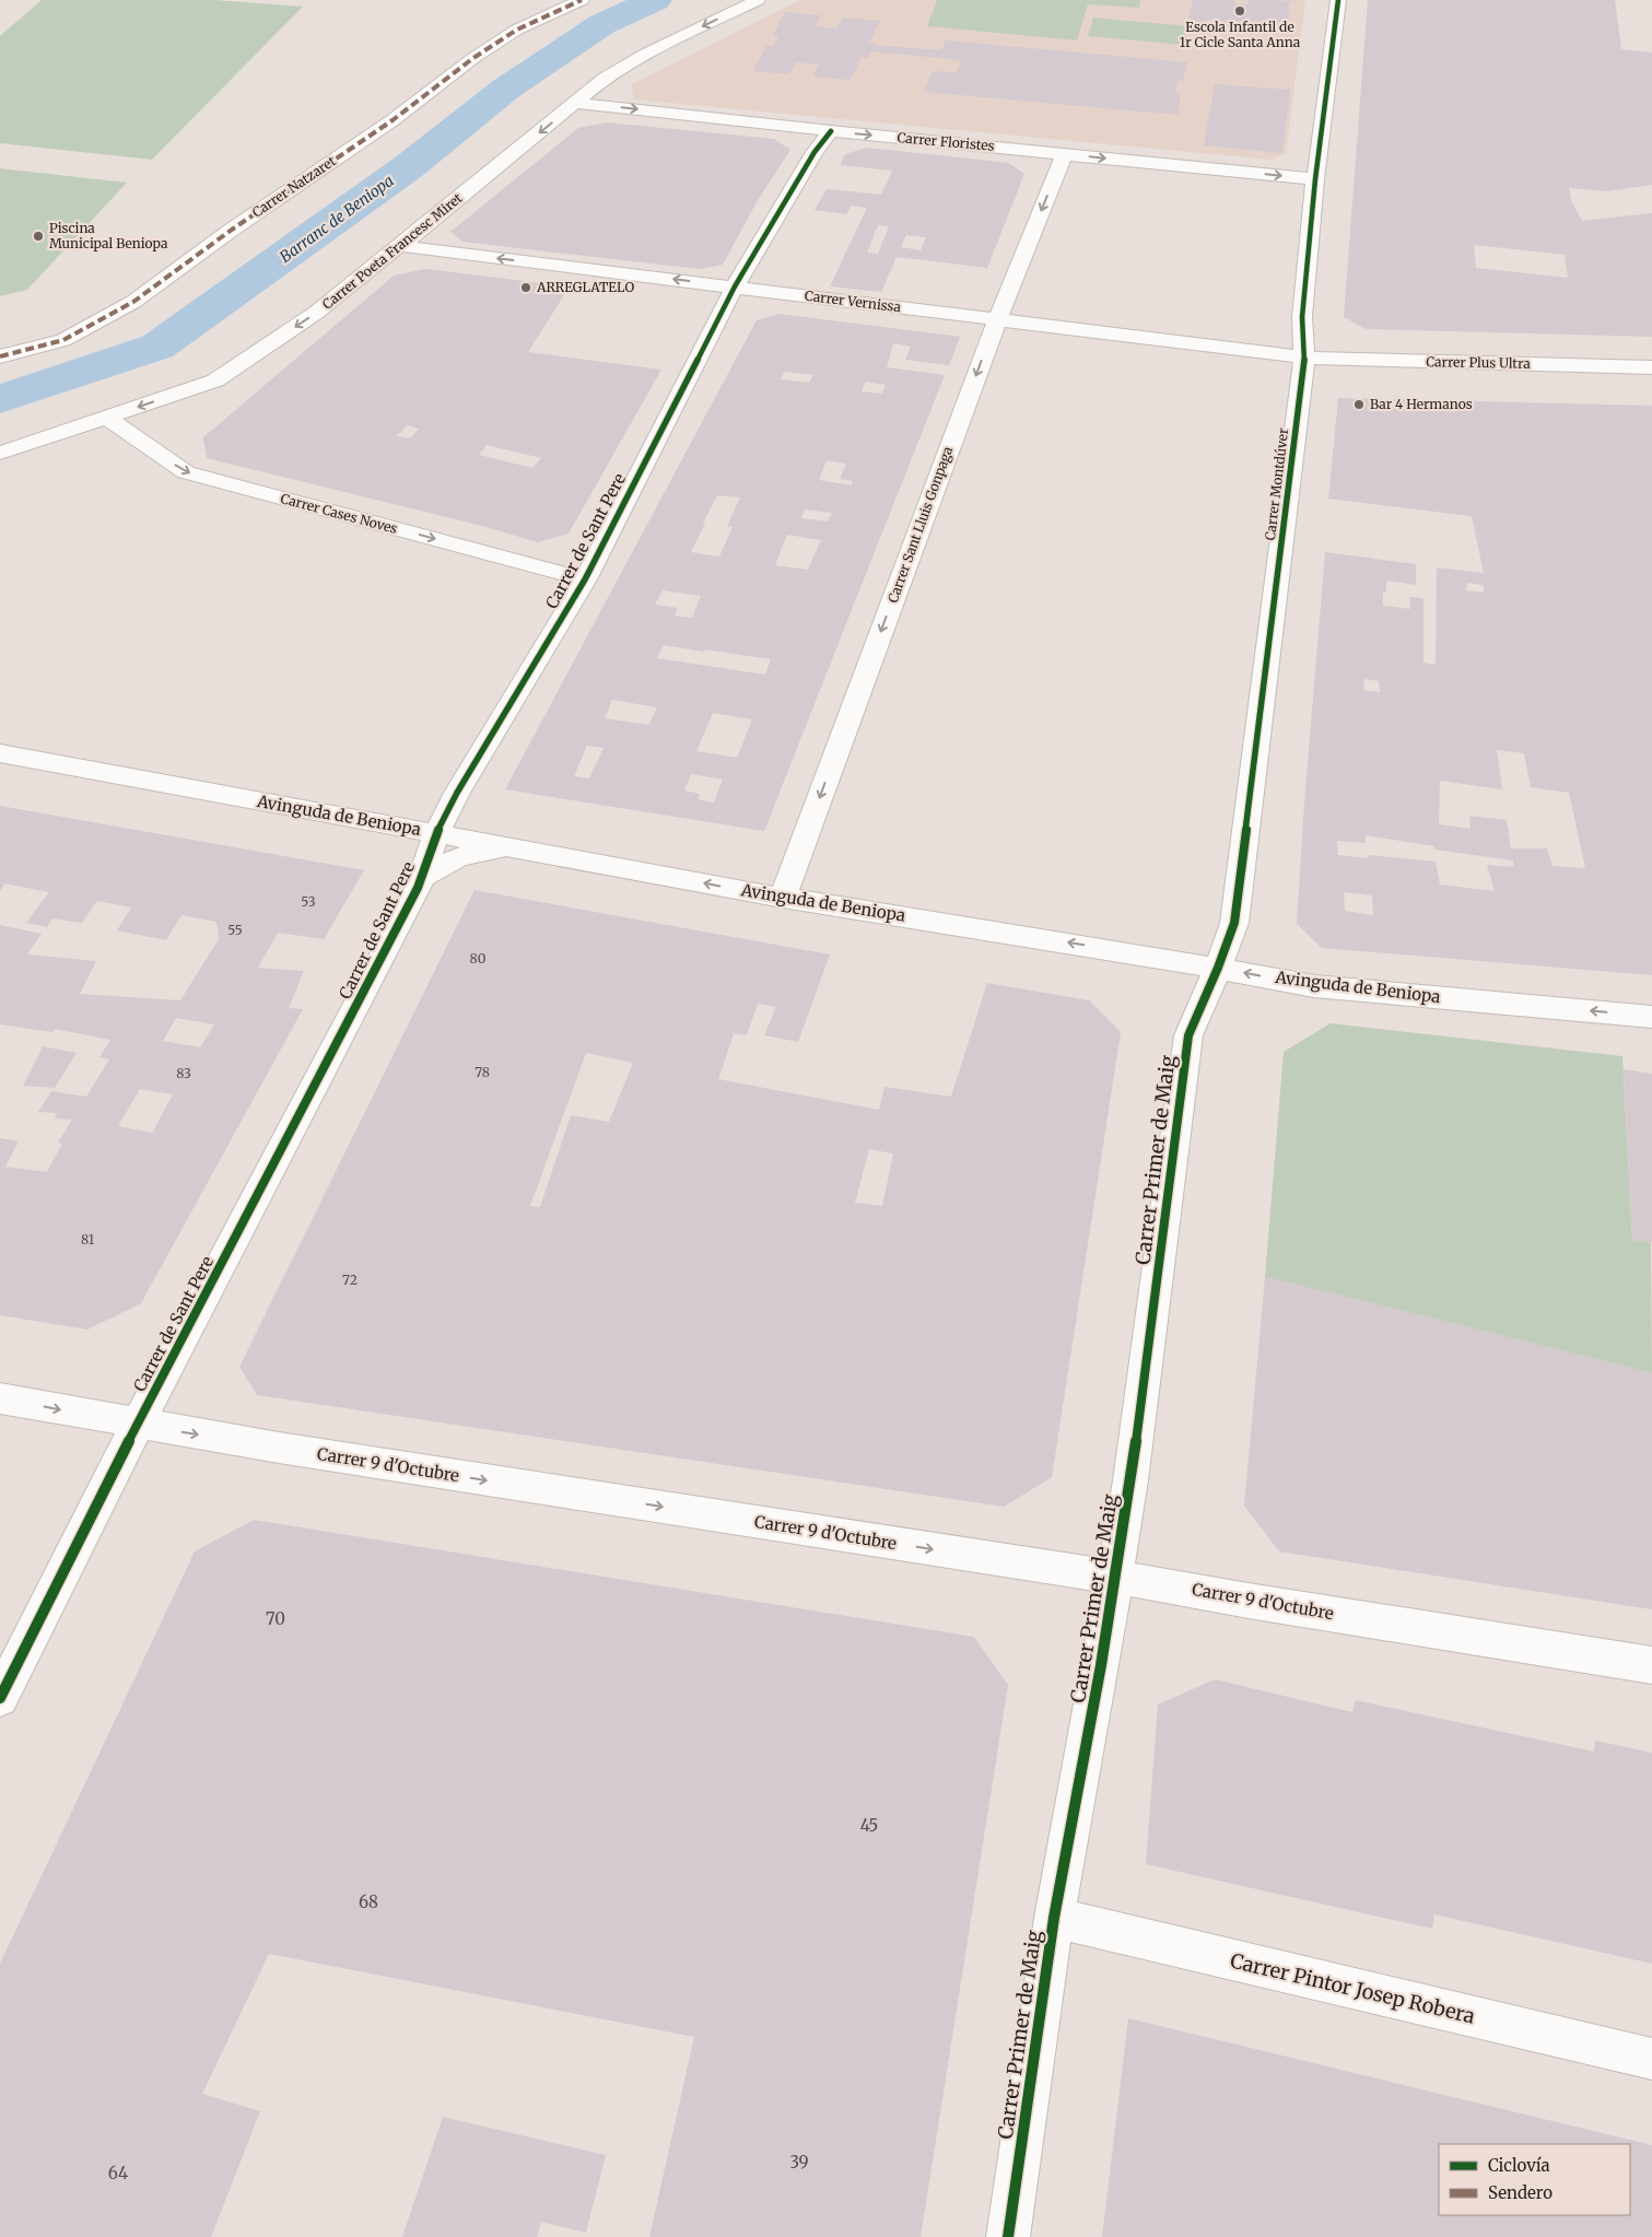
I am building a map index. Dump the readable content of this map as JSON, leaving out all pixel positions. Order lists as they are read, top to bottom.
{
  "streets": {
    "street": [
      "Carrer Floristes",
      "Carrer Natzaret",
      "Carrer Poeta Francesc Miret",
      "Carrer Vernissa",
      "Carrer Plus Ultra",
      "Carrer Montdúver",
      "Carrer Cases Noves",
      "Carrer Sant Lluis Gonpaga",
      "Carrer de Sant Pere",
      "Avinguda de Beniopa",
      "Carrer Primer de Maig",
      "Carrer 9 d'Octubre",
      "Carrer Pintor Josep Robera"
    ]
  },
  "crossings": [
    ["Carrer Floristes", "Carrer Poeta Francesc Miret"],
    ["Carrer Floristes", "Carrer Montdúver"],
    ["Carrer Floristes", "Carrer Sant Lluis Gonpaga"],
    ["Carrer Floristes", "Carrer de Sant Pere"],
    ["Carrer Poeta Francesc Miret", "Carrer Vernissa"],
    ["Carrer Poeta Francesc Miret", "Carrer Cases Noves"],
    ["Carrer Vernissa", "Carrer Plus Ultra"],
    ["Carrer Vernissa", "Carrer Montdúver"],
    ["Carrer Vernissa", "Carrer Sant Lluis Gonpaga"],
    ["Carrer Vernissa", "Carrer de Sant Pere"],
    ["Carrer Plus Ultra", "Carrer Montdúver"],
    ["Carrer Montdúver", "Avinguda de Beniopa"],
    ["Carrer Montdúver", "Carrer Primer de Maig"],
    ["Carrer Cases Noves", "Carrer de Sant Pere"],
    ["Carrer Sant Lluis Gonpaga", "Avinguda de Beniopa"],
    ["Carrer de Sant Pere", "Avinguda de Beniopa"],
    ["Carrer de Sant Pere", "Carrer 9 d'Octubre"],
    ["Avinguda de Beniopa", "Carrer Primer de Maig"],
    ["Carrer Primer de Maig", "Carrer 9 d'Octubre"],
    ["Carrer Primer de Maig", "Carrer Pintor Josep Robera"]
  ],
  "one_way": [
    "Carrer Floristes",
    "Carrer Poeta Francesc Miret",
    "Carrer Vernissa",
    "Carrer Cases Noves",
    "Carrer Sant Lluis Gonpaga",
    "Avinguda de Beniopa",
    "Carrer 9 d'Octubre"
  ],
  "water": ["Barranc de Beniopa"],
  "places": [
    "Escola Infantil de 1r Cicle Santa Anna",
    "Piscina Municipal Beniopa",
    "ARREGLATELO",
    "Bar 4 Hermanos"
  ],
  "house_numbers": [
    "53",
    "55",
    "80",
    "78",
    "83",
    "81",
    "72",
    "70",
    "45",
    "68",
    "39",
    "64"
  ],
  "legend": ["Ciclovía", "Sendero"]
}
